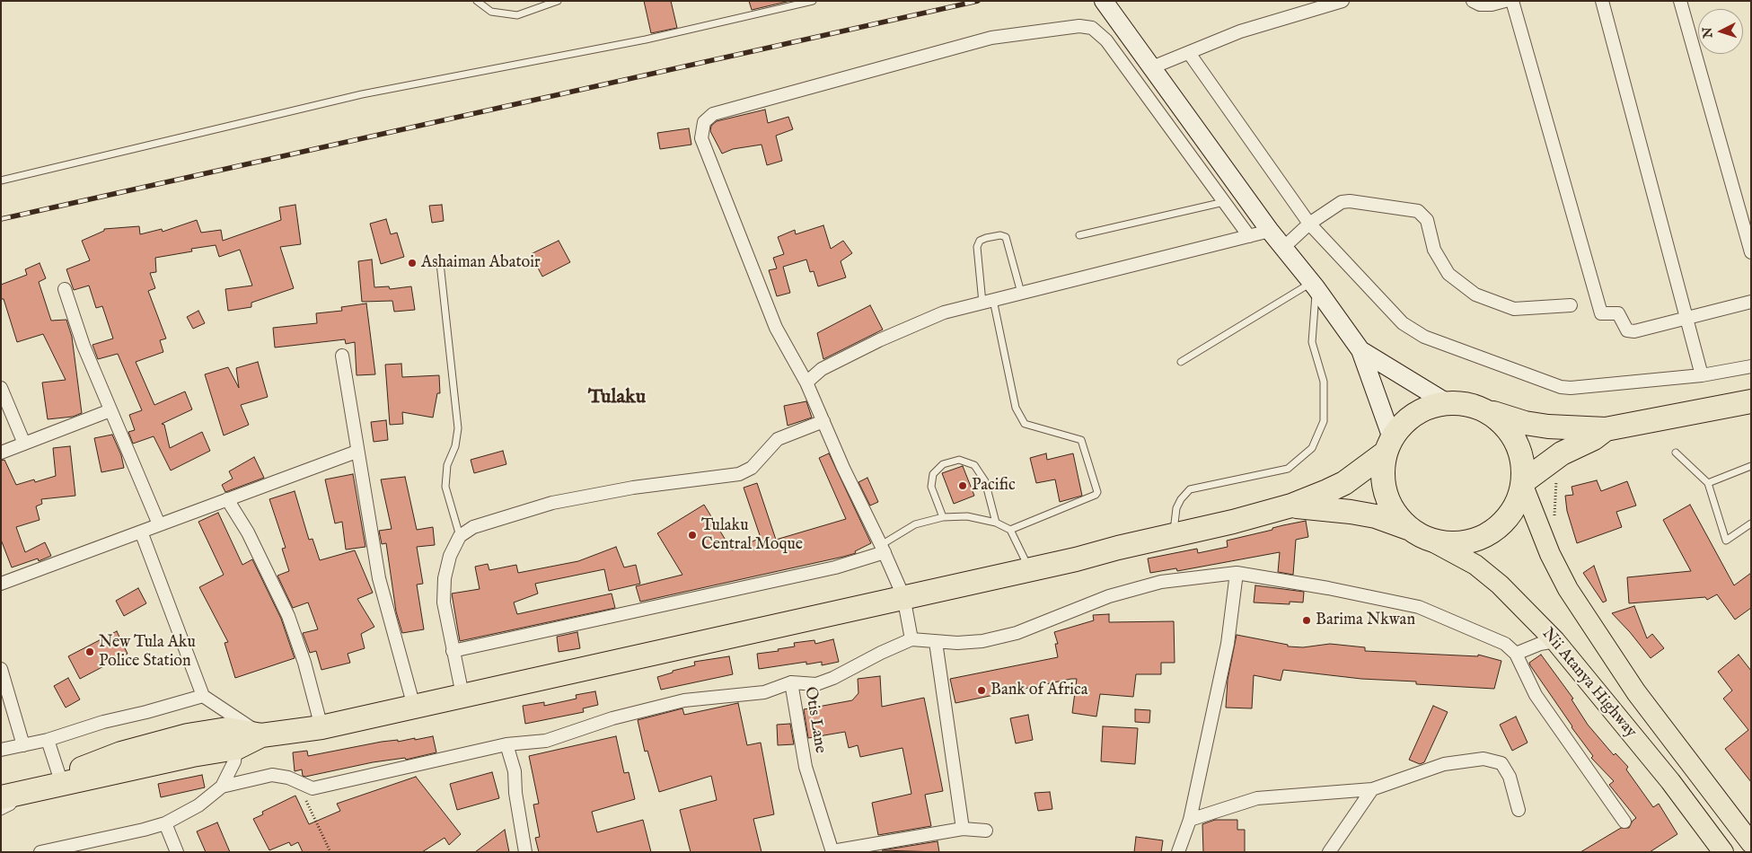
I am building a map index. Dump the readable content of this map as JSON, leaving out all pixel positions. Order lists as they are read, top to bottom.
{
  "streets": {
    "main road": ["Nii Atanya Highway"],
    "street": ["Otis Lane"]
  },
  "districts": ["Tulaku"],
  "places": [
    "Ashaiman Abatoir",
    "Pacific",
    "Tulaku Central Moque",
    "Barima Nkwan",
    "New Tula Aku Police Station",
    "Bank of Africa"
  ],
  "north": "left"
}
